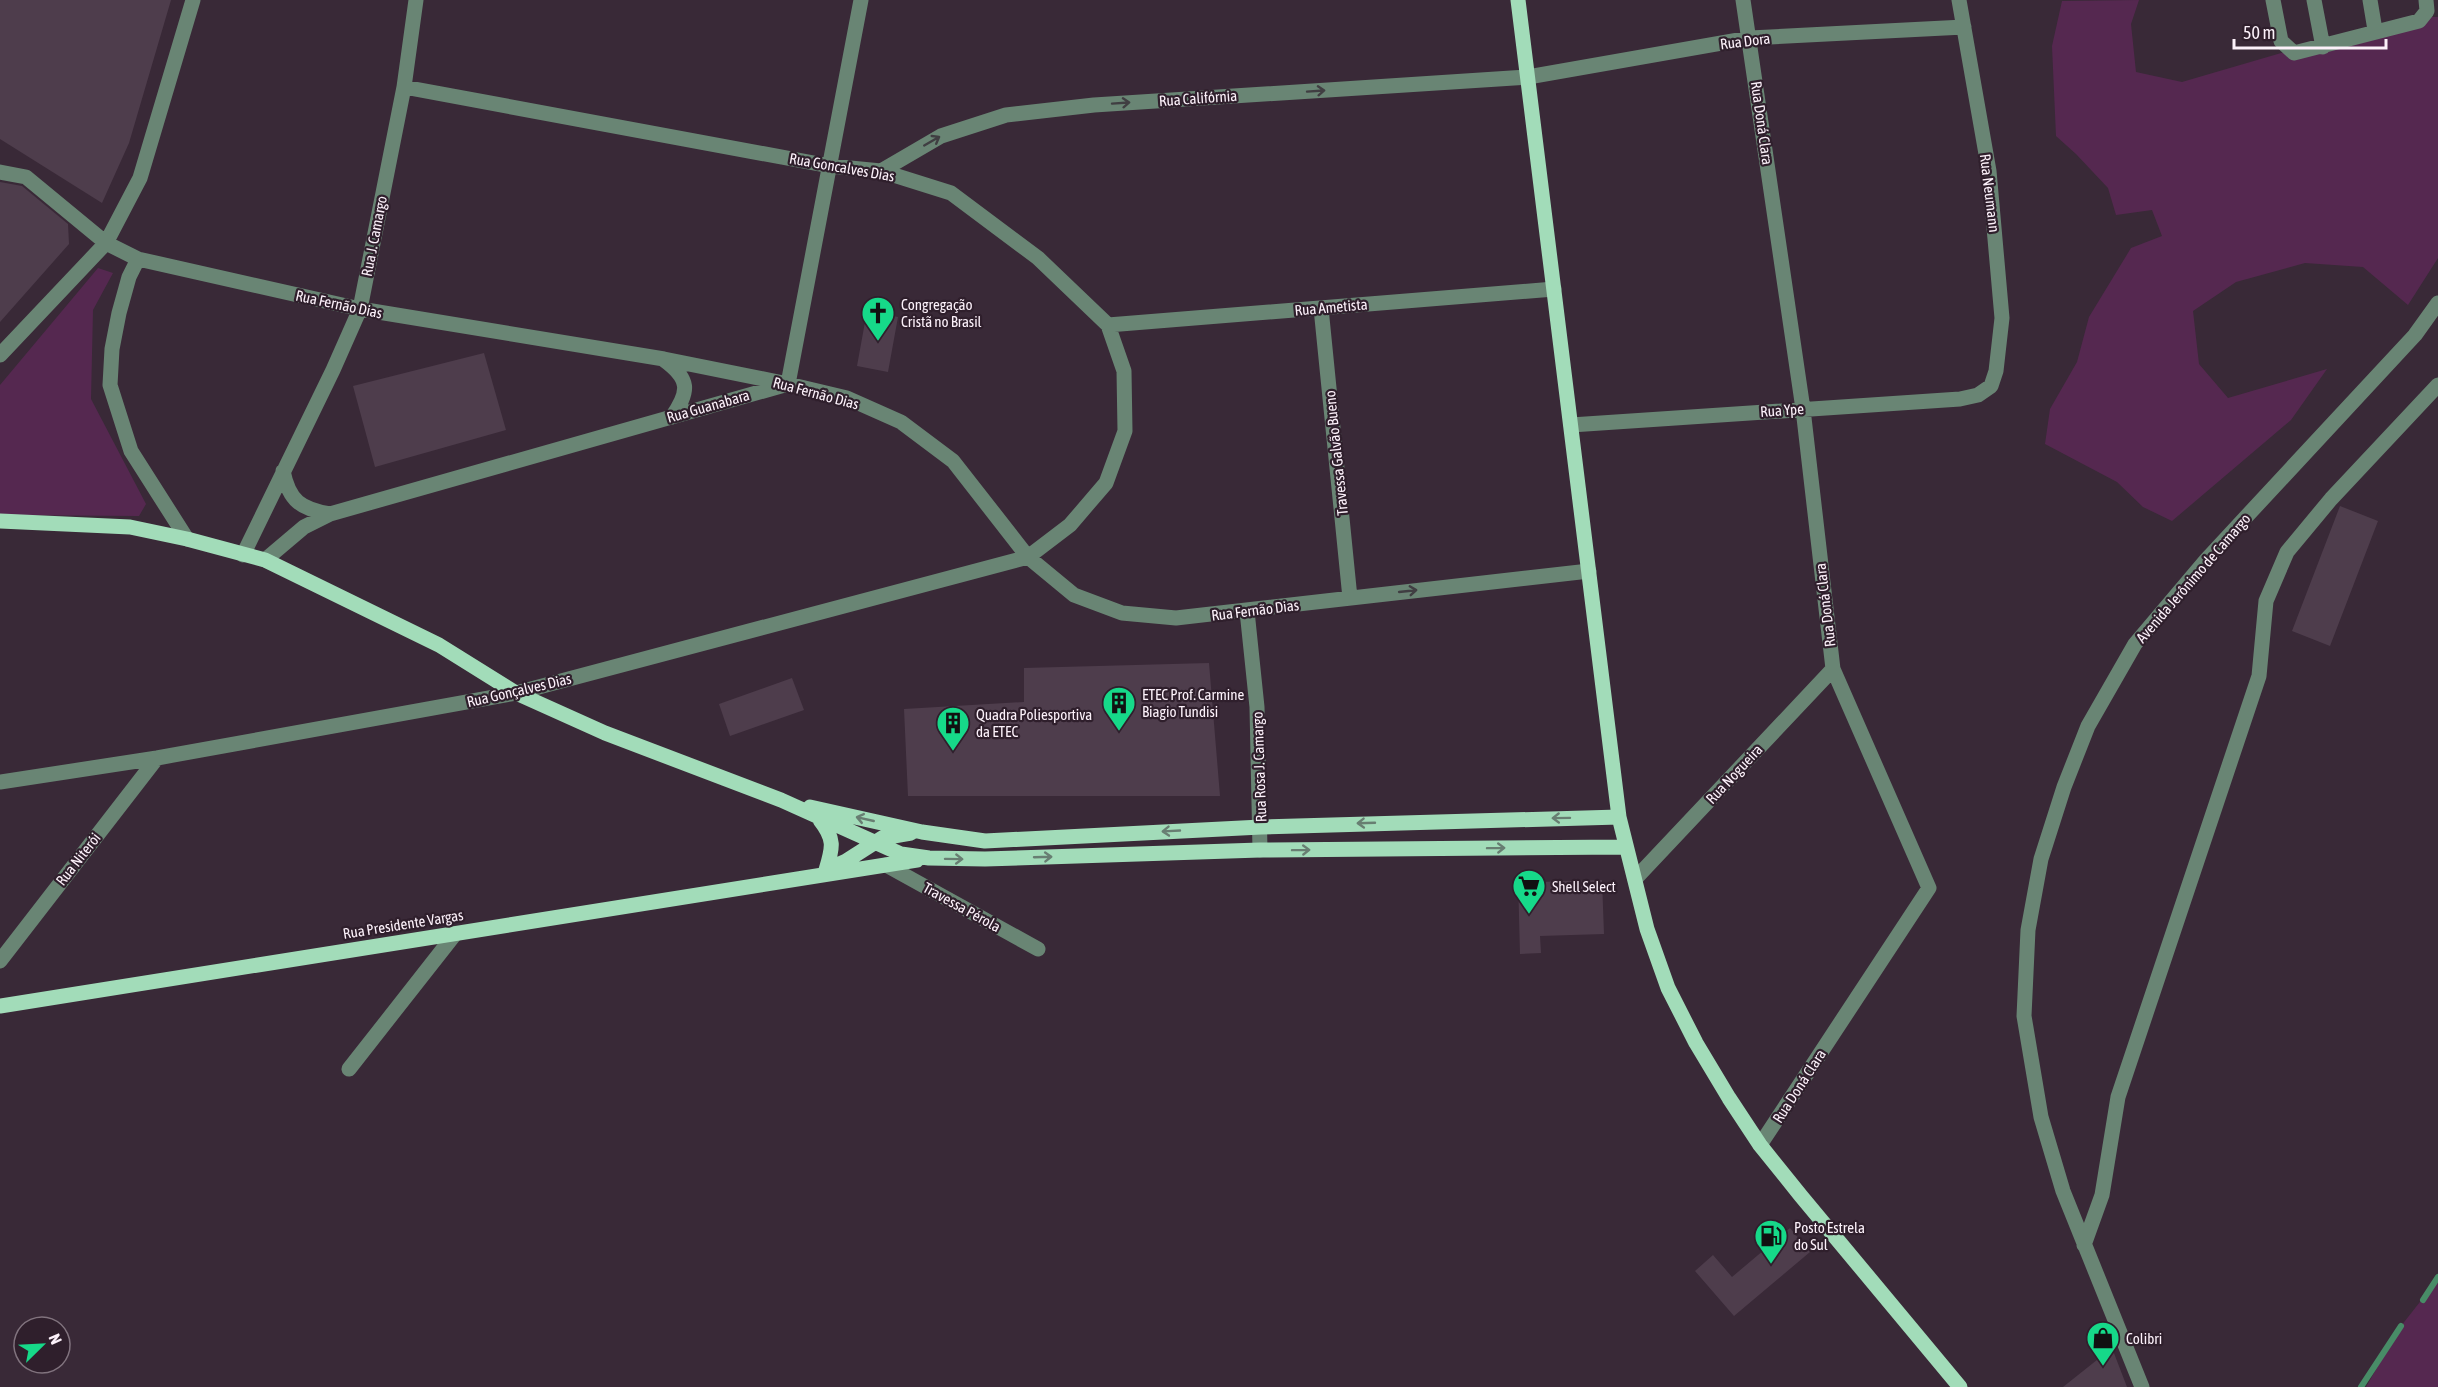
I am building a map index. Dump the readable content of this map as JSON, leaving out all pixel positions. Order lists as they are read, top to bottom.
{
  "streets": {
    "main road": ["Rua Presidente Vargas"],
    "street": [
      "Rua Dora",
      "Rua Califórnia",
      "Rua Doná Clara",
      "Rua Goncalves Dias",
      "Rua Neumann",
      "Rua J. Camargo",
      "Rua Fernão Dias",
      "Rua Ametista",
      "Rua Guanabara",
      "Rua Ype",
      "Travessa Galvão Bueno",
      "Avenida Jerônimo de Camargo",
      "Rua Gonçalves Dias",
      "Rua Rosa J. Camargo",
      "Rua Nogueira",
      "Rua Niterói",
      "Travessa Pérola"
    ]
  },
  "crossings": [
    ["Rua Dora", "Rua Califórnia"],
    ["Rua Dora", "Rua Doná Clara"],
    ["Rua Dora", "Rua Neumann"],
    ["Rua Califórnia", "Rua Goncalves Dias"],
    ["Rua Doná Clara", "Rua Ype"],
    ["Rua Doná Clara", "Rua Nogueira"],
    ["Rua Goncalves Dias", "Rua J. Camargo"],
    ["Rua Goncalves Dias", "Rua Fernão Dias"],
    ["Rua Goncalves Dias", "Rua Ametista"],
    ["Rua Goncalves Dias", "Rua Gonçalves Dias"],
    ["Rua Neumann", "Rua Ype"],
    ["Rua J. Camargo", "Rua Fernão Dias"],
    ["Rua Fernão Dias", "Rua Guanabara"],
    ["Rua Fernão Dias", "Travessa Galvão Bueno"],
    ["Rua Fernão Dias", "Rua Gonçalves Dias"],
    ["Rua Fernão Dias", "Rua Rosa J. Camargo"],
    ["Rua Ametista", "Travessa Galvão Bueno"],
    ["Rua Gonçalves Dias", "Rua Niterói"],
    ["Travessa Pérola", "Rua Presidente Vargas"]
  ],
  "one_way": ["Rua Califórnia"],
  "places": {
    "church": ["Congregação Cristã no Brasil"],
    "building": ["ETEC Prof. Carmine Biagio Tundisi", "Quadra Poliesportiva da ETEC"],
    "supermarket": ["Shell Select"],
    "fuel station": ["Posto Estrela do Sul"],
    "shop": ["Colibri"]
  },
  "scale_bar": "50 m",
  "north": "top right"
}
